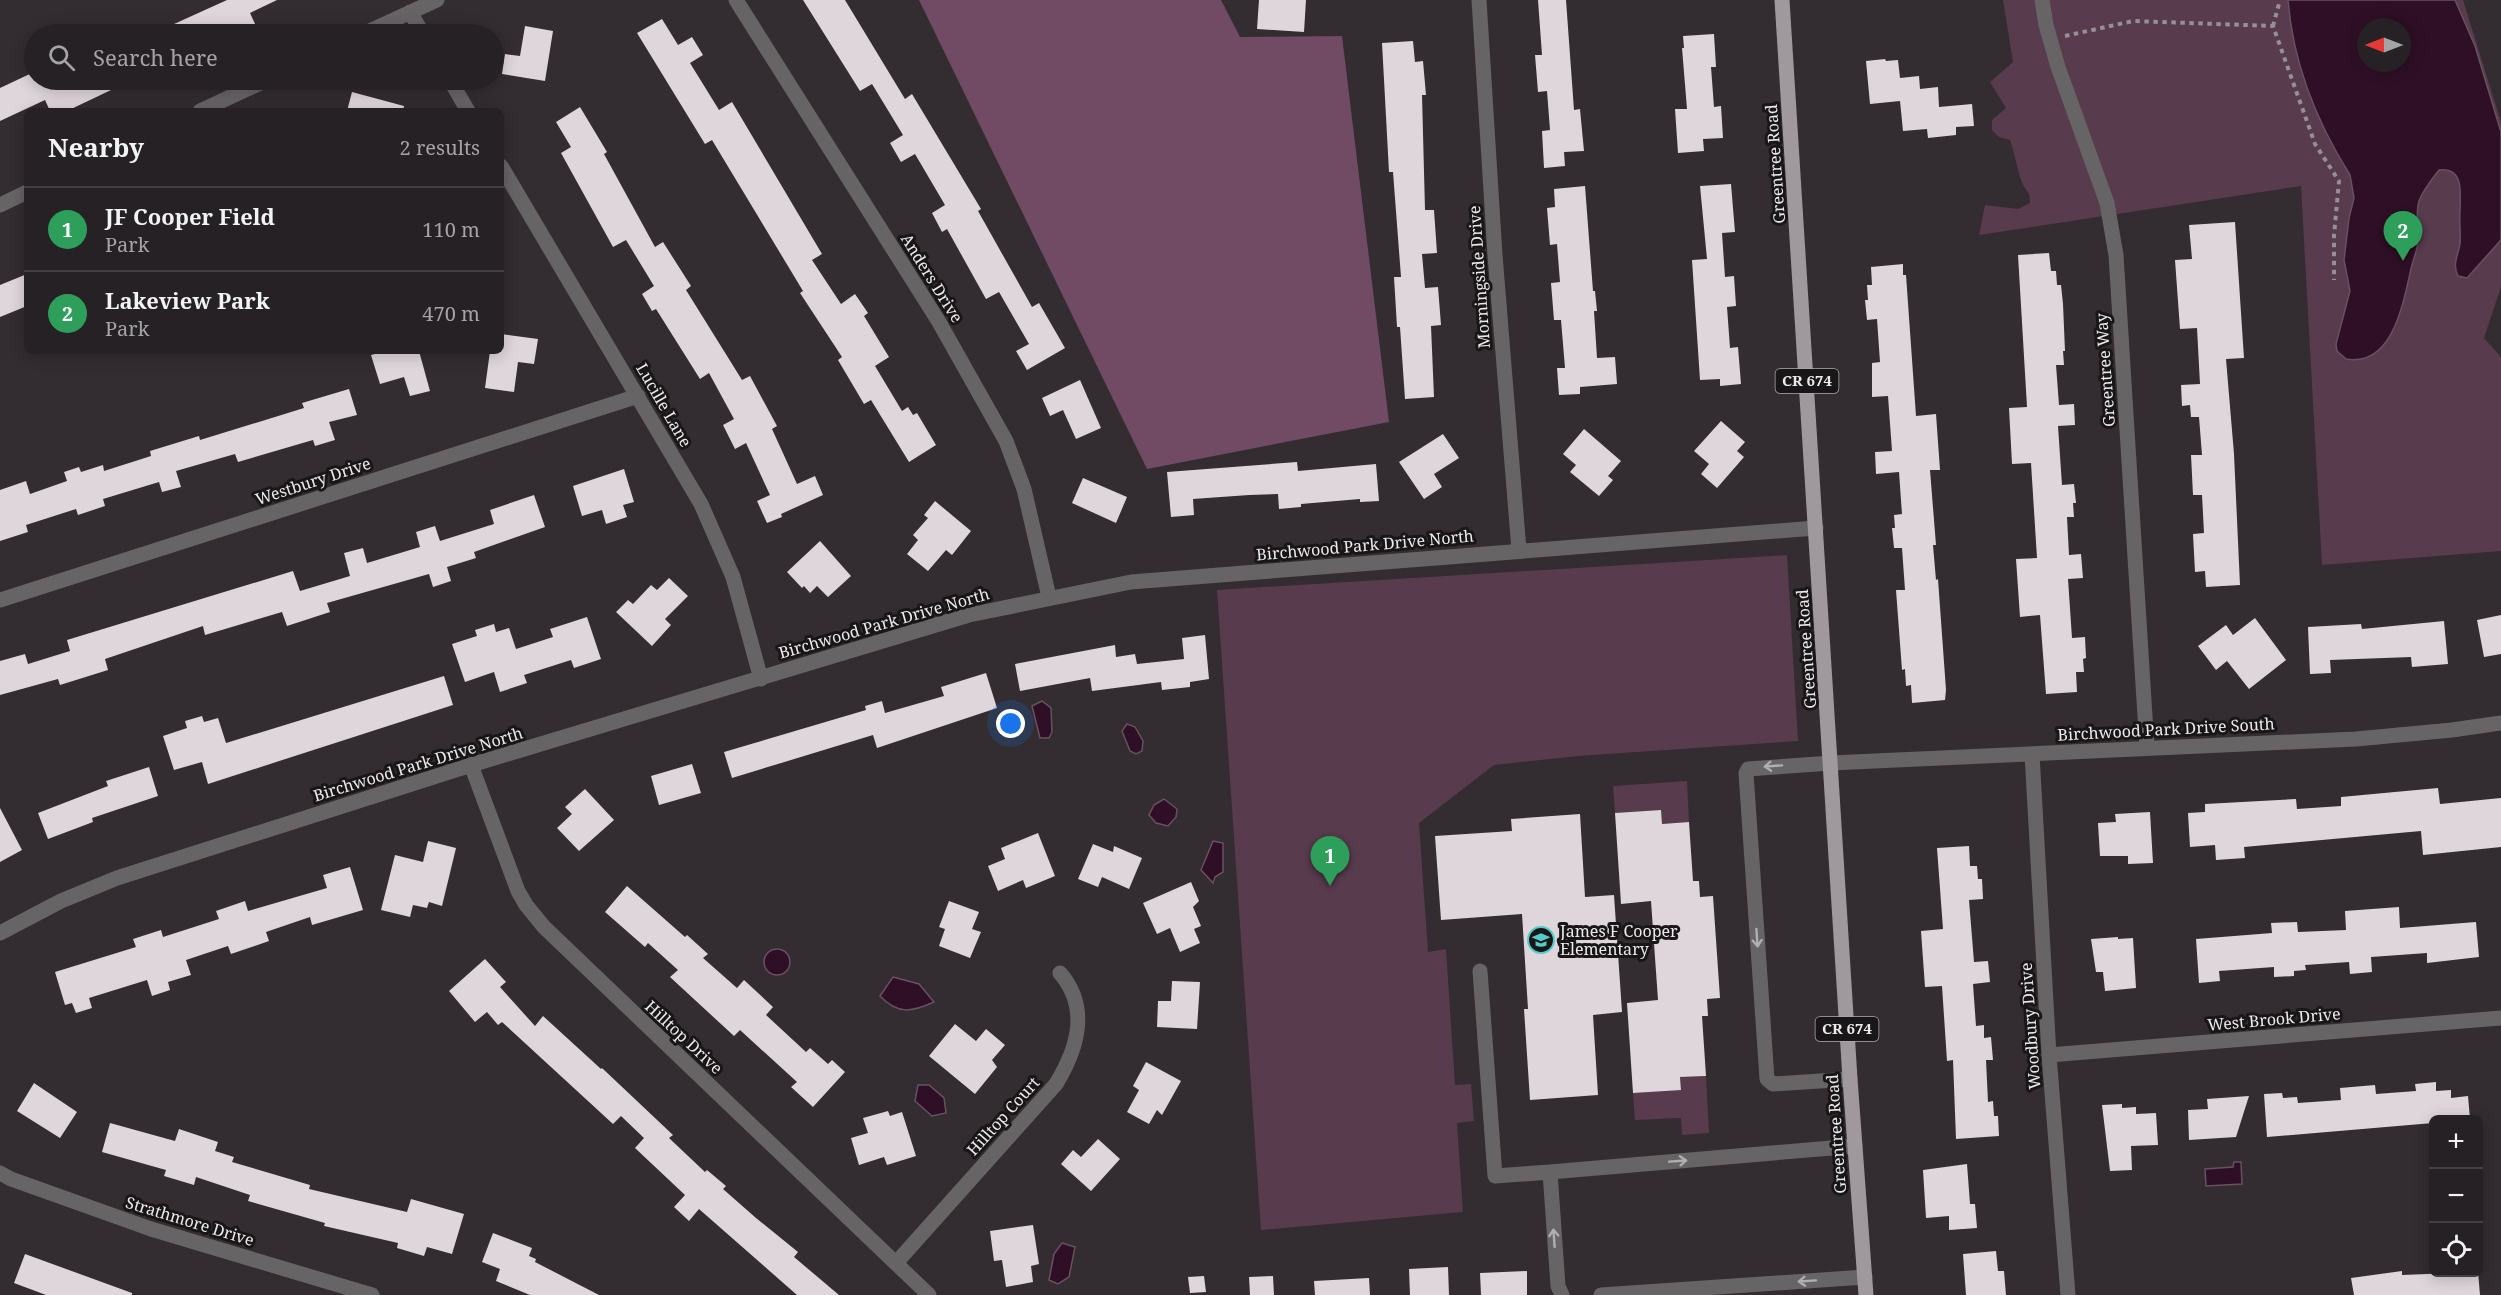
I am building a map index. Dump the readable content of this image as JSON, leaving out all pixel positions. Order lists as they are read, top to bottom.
{
  "streets": {
    "main road": ["Greentree Road", "CR 674"],
    "street": [
      "Morningside Drive",
      "Anders Drive",
      "Greentree Way",
      "Lucille Lane",
      "Westbury Drive",
      "Birchwood Park Drive North",
      "Birchwood Park Drive South",
      "West Brook Drive",
      "Woodbury Drive",
      "Hilltop Drive",
      "Hilltop Court",
      "Strathmore Drive"
    ]
  },
  "crossings": [
    ["Greentree Road", "Birchwood Park Drive North"],
    ["Greentree Road", "Birchwood Park Drive South"],
    ["Morningside Drive", "Birchwood Park Drive North"],
    ["Anders Drive", "Birchwood Park Drive North"],
    ["Greentree Way", "Birchwood Park Drive South"],
    ["Lucille Lane", "Westbury Drive"],
    ["Lucille Lane", "Birchwood Park Drive North"],
    ["Birchwood Park Drive North", "Hilltop Drive"],
    ["Birchwood Park Drive South", "Woodbury Drive"],
    ["West Brook Drive", "Woodbury Drive"],
    ["Hilltop Drive", "Hilltop Court"]
  ],
  "places": {
    "school or university": ["James F Cooper Elementary"]
  },
  "north": "left",
  "page": {
    "search": "Search here",
    "heading": ["Nearby", "2 results"],
    "list": [
      {
        "mark": "1",
        "name": "JF Cooper Field",
        "note": "Park",
        "value": "110 m"
      },
      {
        "mark": "2",
        "name": "Lakeview Park",
        "note": "Park",
        "value": "470 m"
      }
    ],
    "pins": ["2", "1"],
    "map_buttons": ["+", "−"]
  }
}
